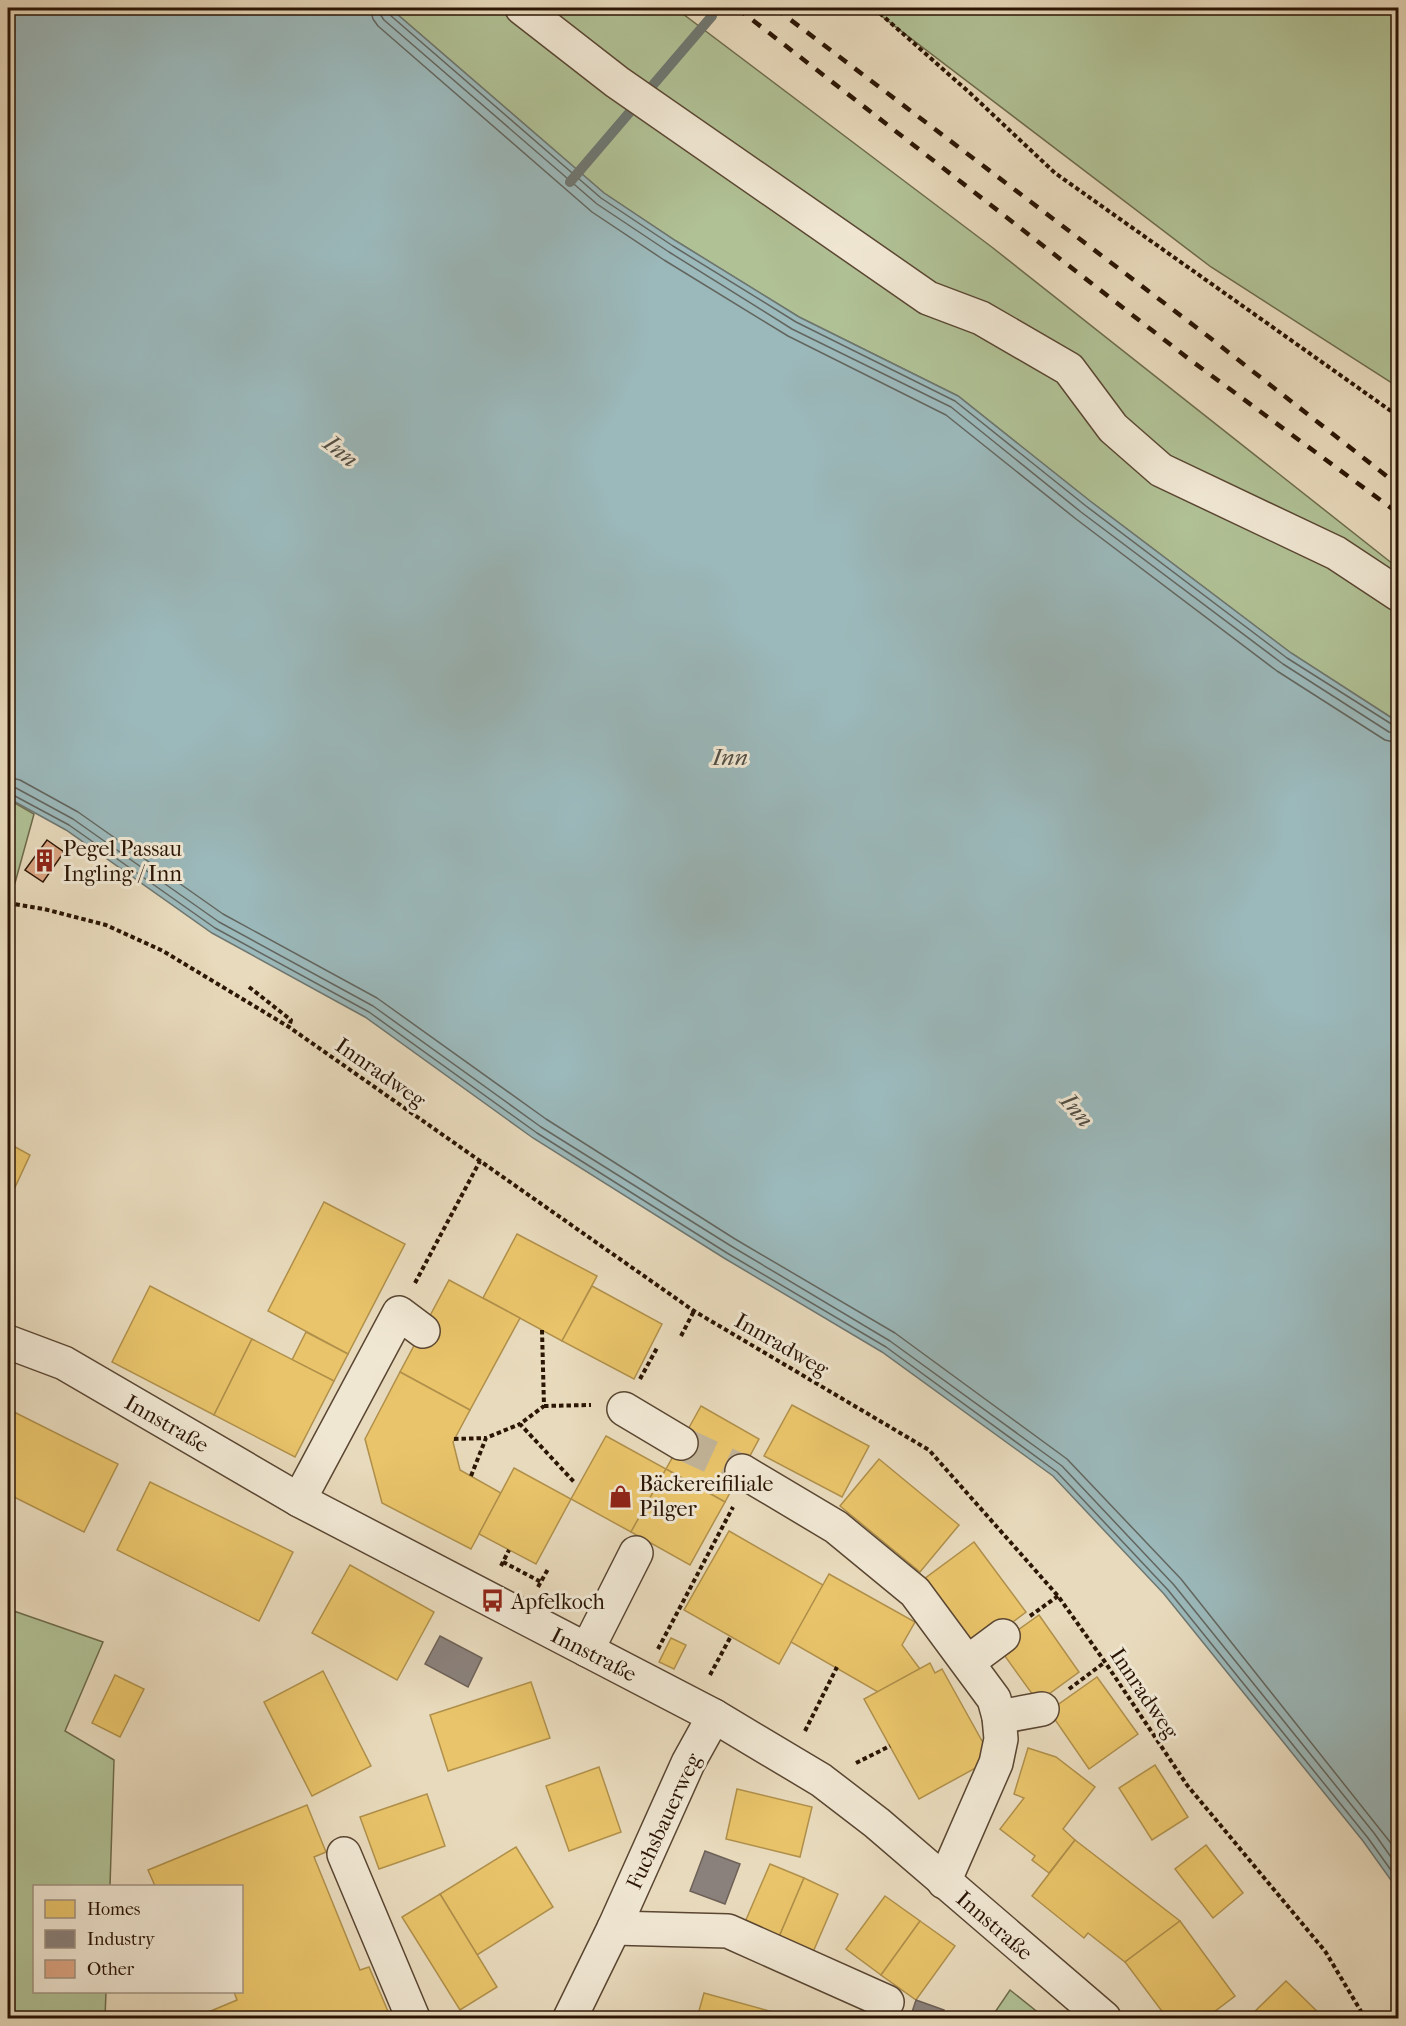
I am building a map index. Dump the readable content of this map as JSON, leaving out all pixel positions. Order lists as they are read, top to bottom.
{
  "streets": {
    "street": ["Innstraße", "Fuchsbauerweg"],
    "path": ["Innradweg"]
  },
  "crossings": [
    ["Innstraße", "Fuchsbauerweg"]
  ],
  "water": ["Inn"],
  "places": {
    "building": ["Pegel Passau Ingling / Inn"],
    "shop": ["Bäckereifiliale Pilger"],
    "bus stop": ["Apfelkoch"]
  },
  "legend": ["Homes", "Industry", "Other"]
}
